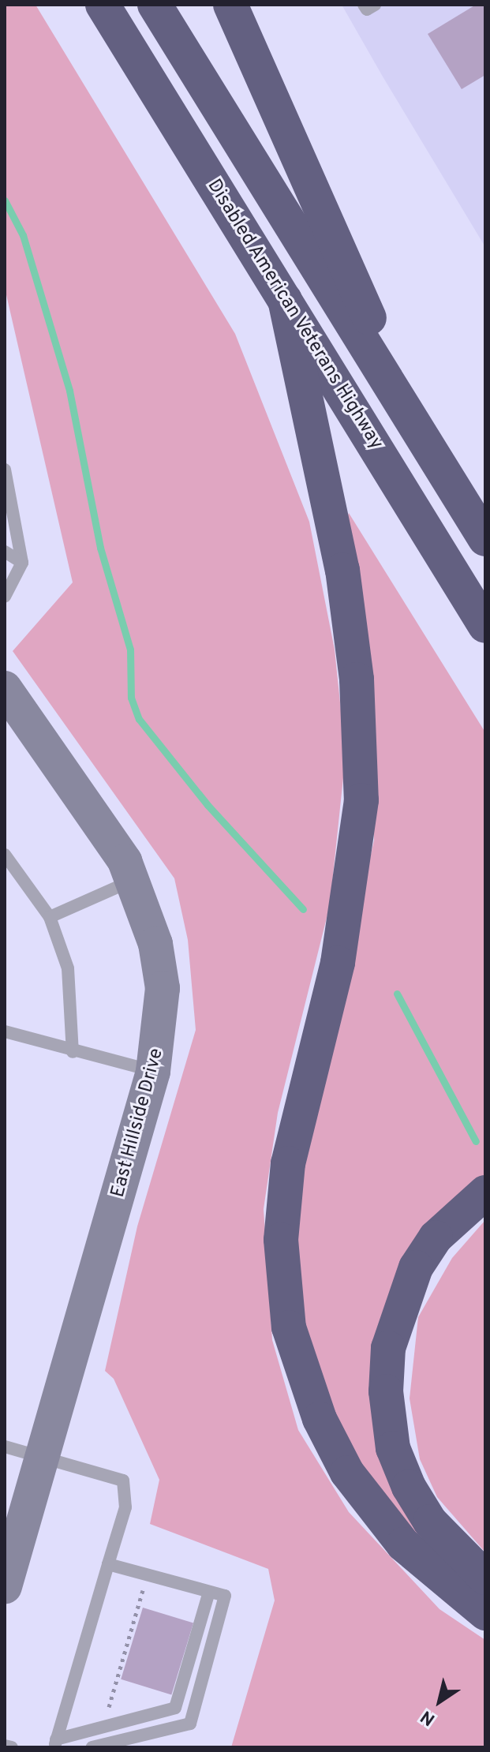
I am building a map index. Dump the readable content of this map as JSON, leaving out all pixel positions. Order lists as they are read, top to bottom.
{
  "streets": {
    "highway": ["Disabled American Veterans Highway"],
    "street": ["East Hillside Drive"]
  },
  "north": "bottom left"
}
